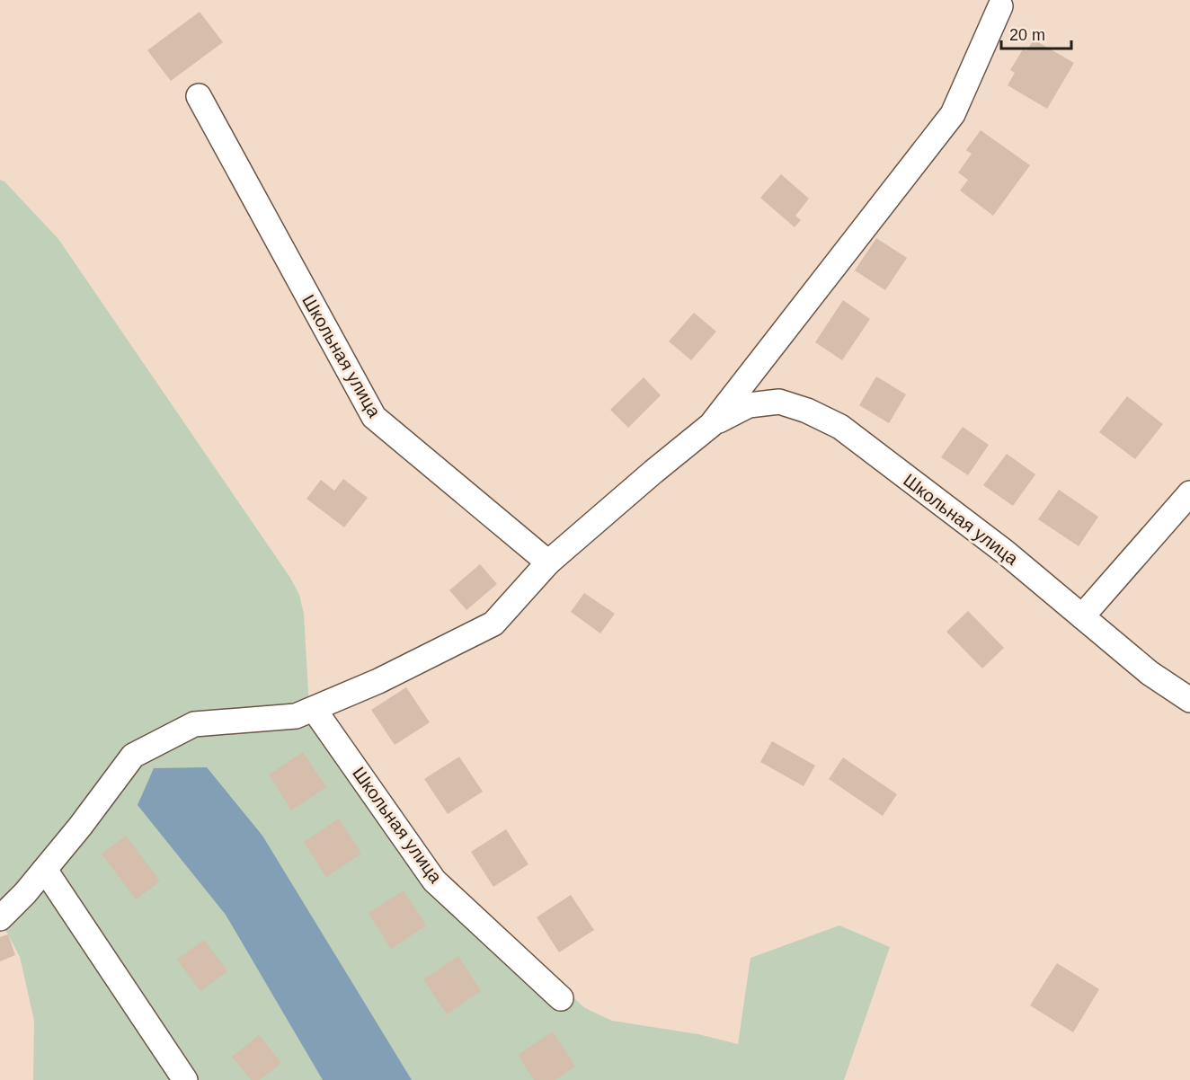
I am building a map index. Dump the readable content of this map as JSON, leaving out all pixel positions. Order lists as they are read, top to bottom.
{
  "streets": {
    "street": ["Школьная улица"]
  },
  "scale_bar": "20 m"
}
